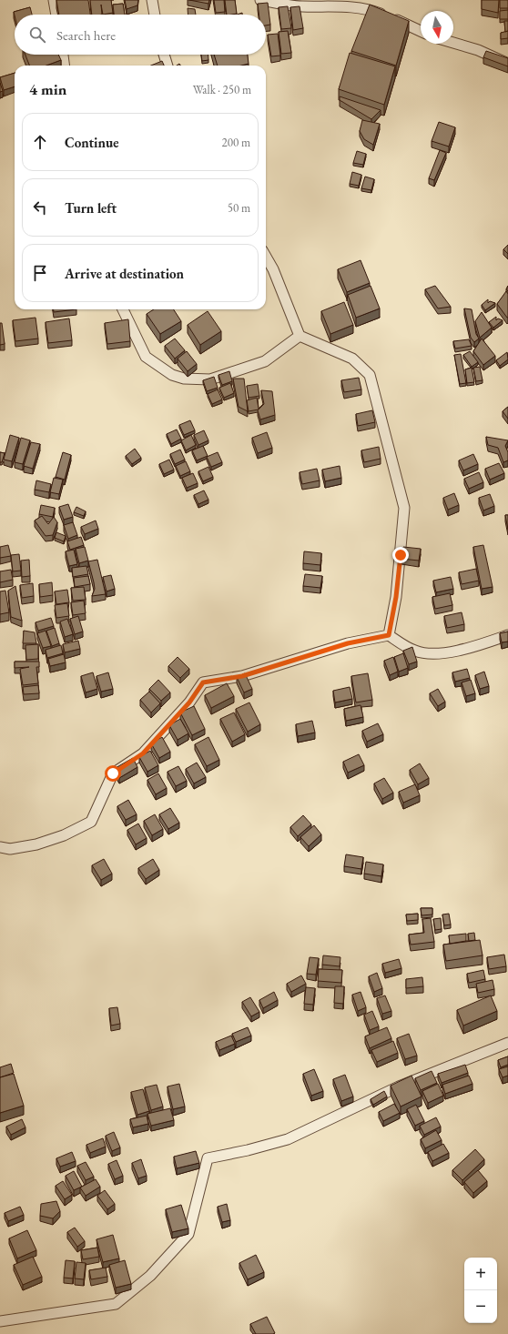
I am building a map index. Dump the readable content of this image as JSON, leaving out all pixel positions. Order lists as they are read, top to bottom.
{
  "north": "bottom",
  "page": {
    "search": "Search here",
    "heading": ["4 min", "Walk · 250 m"],
    "list": [
      ["Continue", "200 m"],
      ["Turn left", "50 m"],
      "Arrive at destination"
    ],
    "map_buttons": ["+", "−"]
  }
}
